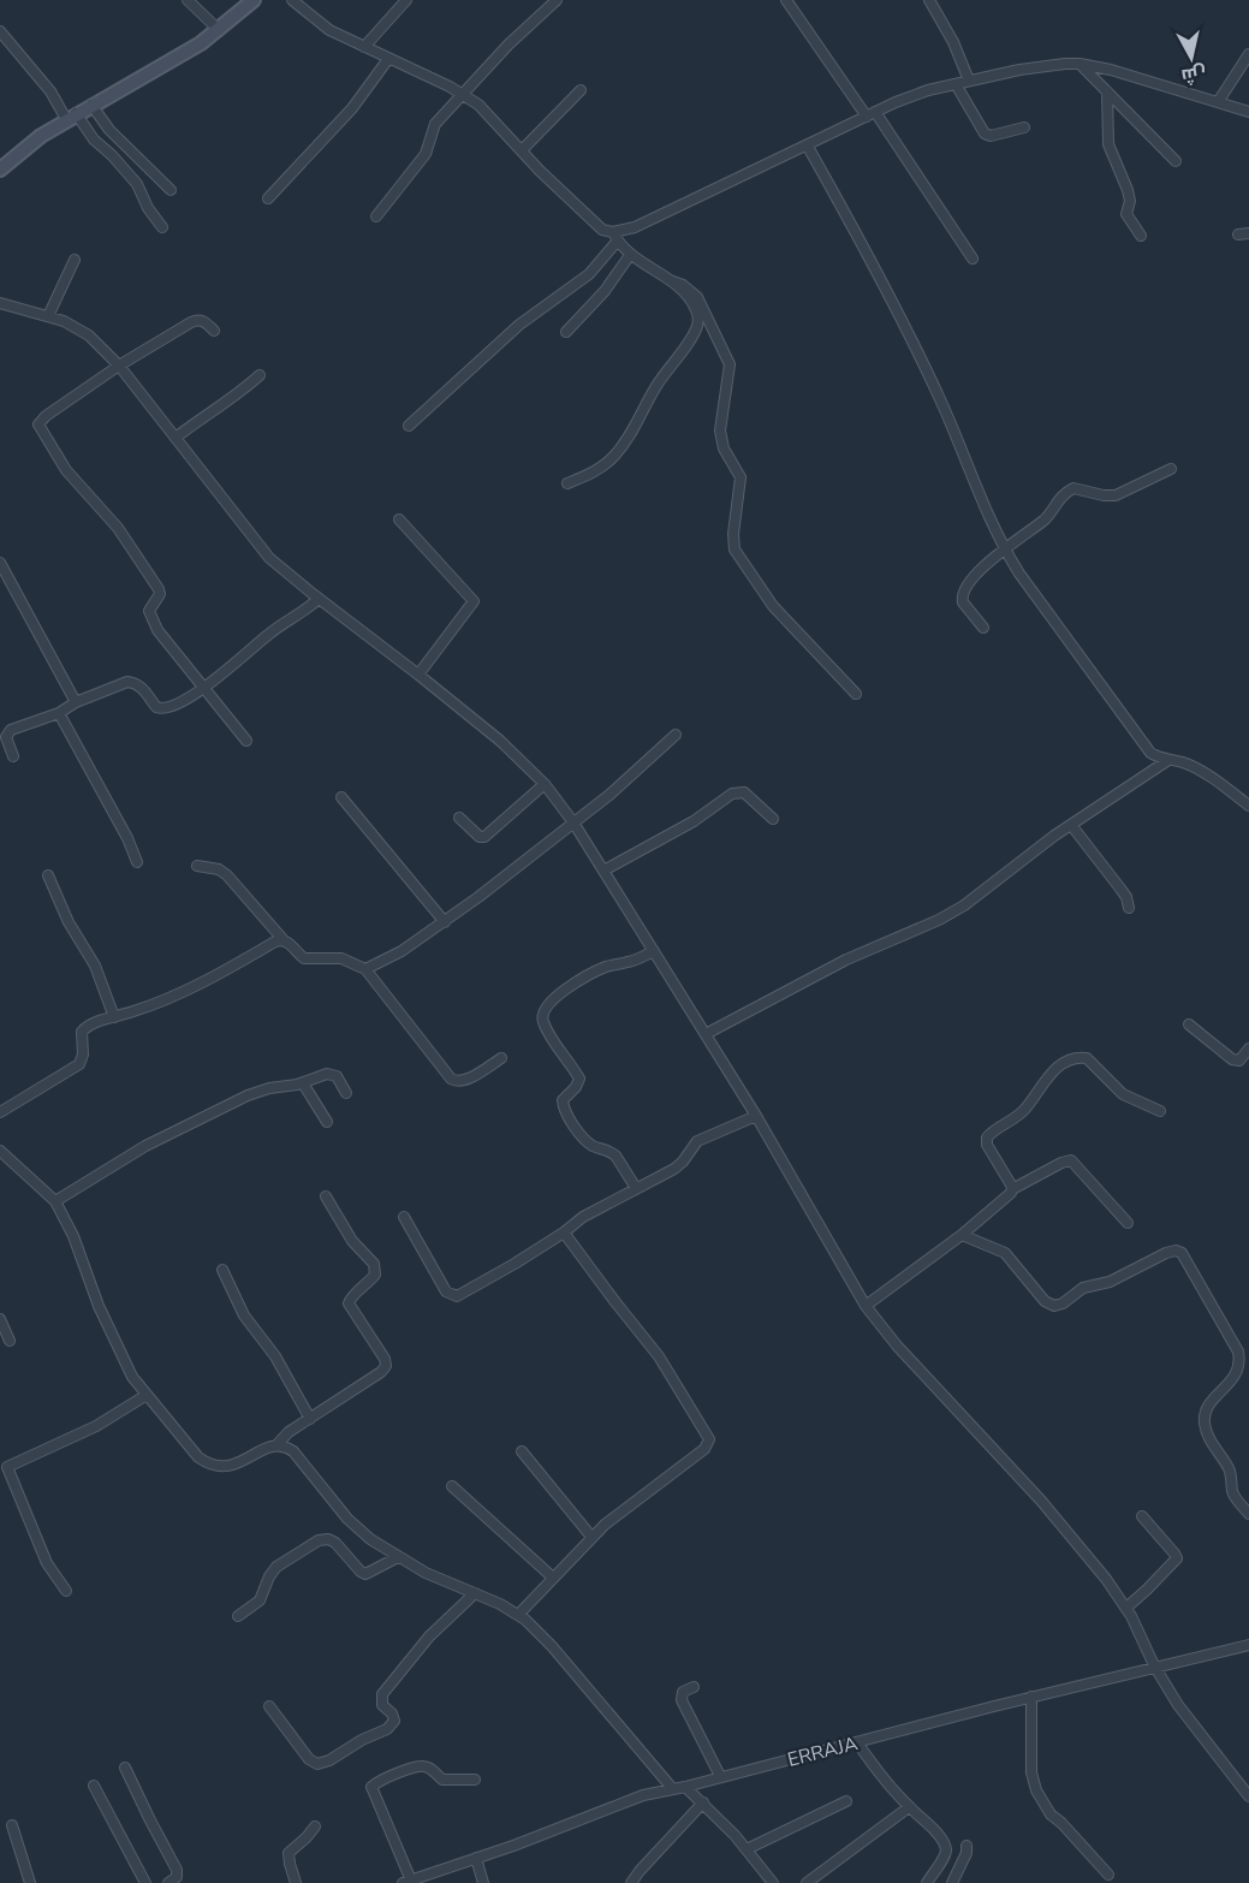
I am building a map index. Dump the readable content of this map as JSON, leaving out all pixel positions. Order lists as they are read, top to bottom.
{
  "streets": {
    "street": ["ERRAJA"]
  },
  "north": "bottom"
}
